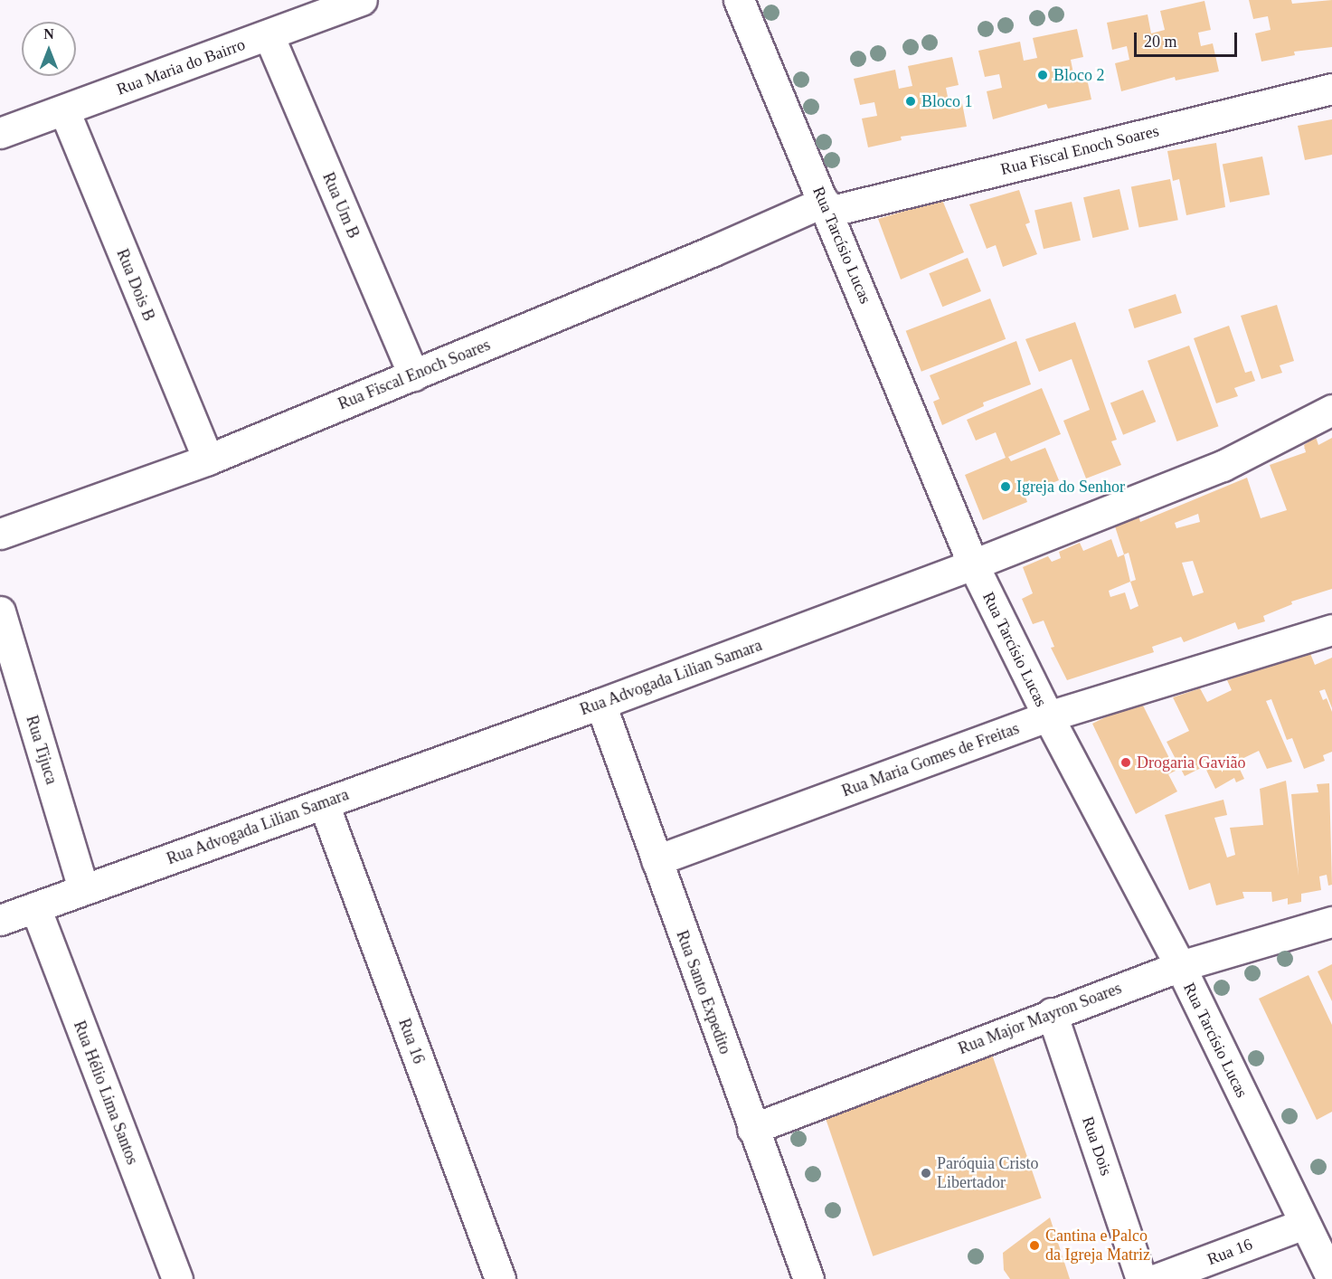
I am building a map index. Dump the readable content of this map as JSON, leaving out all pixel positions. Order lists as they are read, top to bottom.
{
  "streets": {
    "street": [
      "Rua Maria do Bairro",
      "Rua Fiscal Enoch Soares",
      "Rua Um B",
      "Rua Tarcísio Lucas",
      "Rua Dois B",
      "Rua Advogada Lilian Samara",
      "Rua Tijuca",
      "Rua Maria Gomes de Freitas",
      "Rua Santo Expedito",
      "Rua Major Mayron Soares",
      "Rua 16",
      "Rua Hélio Lima Santos",
      "Rua Dois"
    ]
  },
  "crossings": [
    ["Rua Maria do Bairro", "Rua Um B"],
    ["Rua Maria do Bairro", "Rua Dois B"],
    ["Rua Fiscal Enoch Soares", "Rua Um B"],
    ["Rua Fiscal Enoch Soares", "Rua Tarcísio Lucas"],
    ["Rua Fiscal Enoch Soares", "Rua Dois B"],
    ["Rua Tarcísio Lucas", "Rua Advogada Lilian Samara"],
    ["Rua Tarcísio Lucas", "Rua Maria Gomes de Freitas"],
    ["Rua Tarcísio Lucas", "Rua Major Mayron Soares"],
    ["Rua Tarcísio Lucas", "Rua 16"],
    ["Rua Advogada Lilian Samara", "Rua Tijuca"],
    ["Rua Advogada Lilian Samara", "Rua Santo Expedito"],
    ["Rua Advogada Lilian Samara", "Rua 16"],
    ["Rua Advogada Lilian Samara", "Rua Hélio Lima Santos"],
    ["Rua Maria Gomes de Freitas", "Rua Santo Expedito"],
    ["Rua Santo Expedito", "Rua Major Mayron Soares"],
    ["Rua Major Mayron Soares", "Rua Dois"]
  ],
  "places": [
    "Bloco 2",
    "Bloco 1",
    "Igreja do Senhor",
    "Drogaria Gavião",
    "Paróquia Cristo Libertador",
    "Cantina e Palco da Igreja Matriz"
  ],
  "scale_bar": "20 m",
  "north": "top"
}
